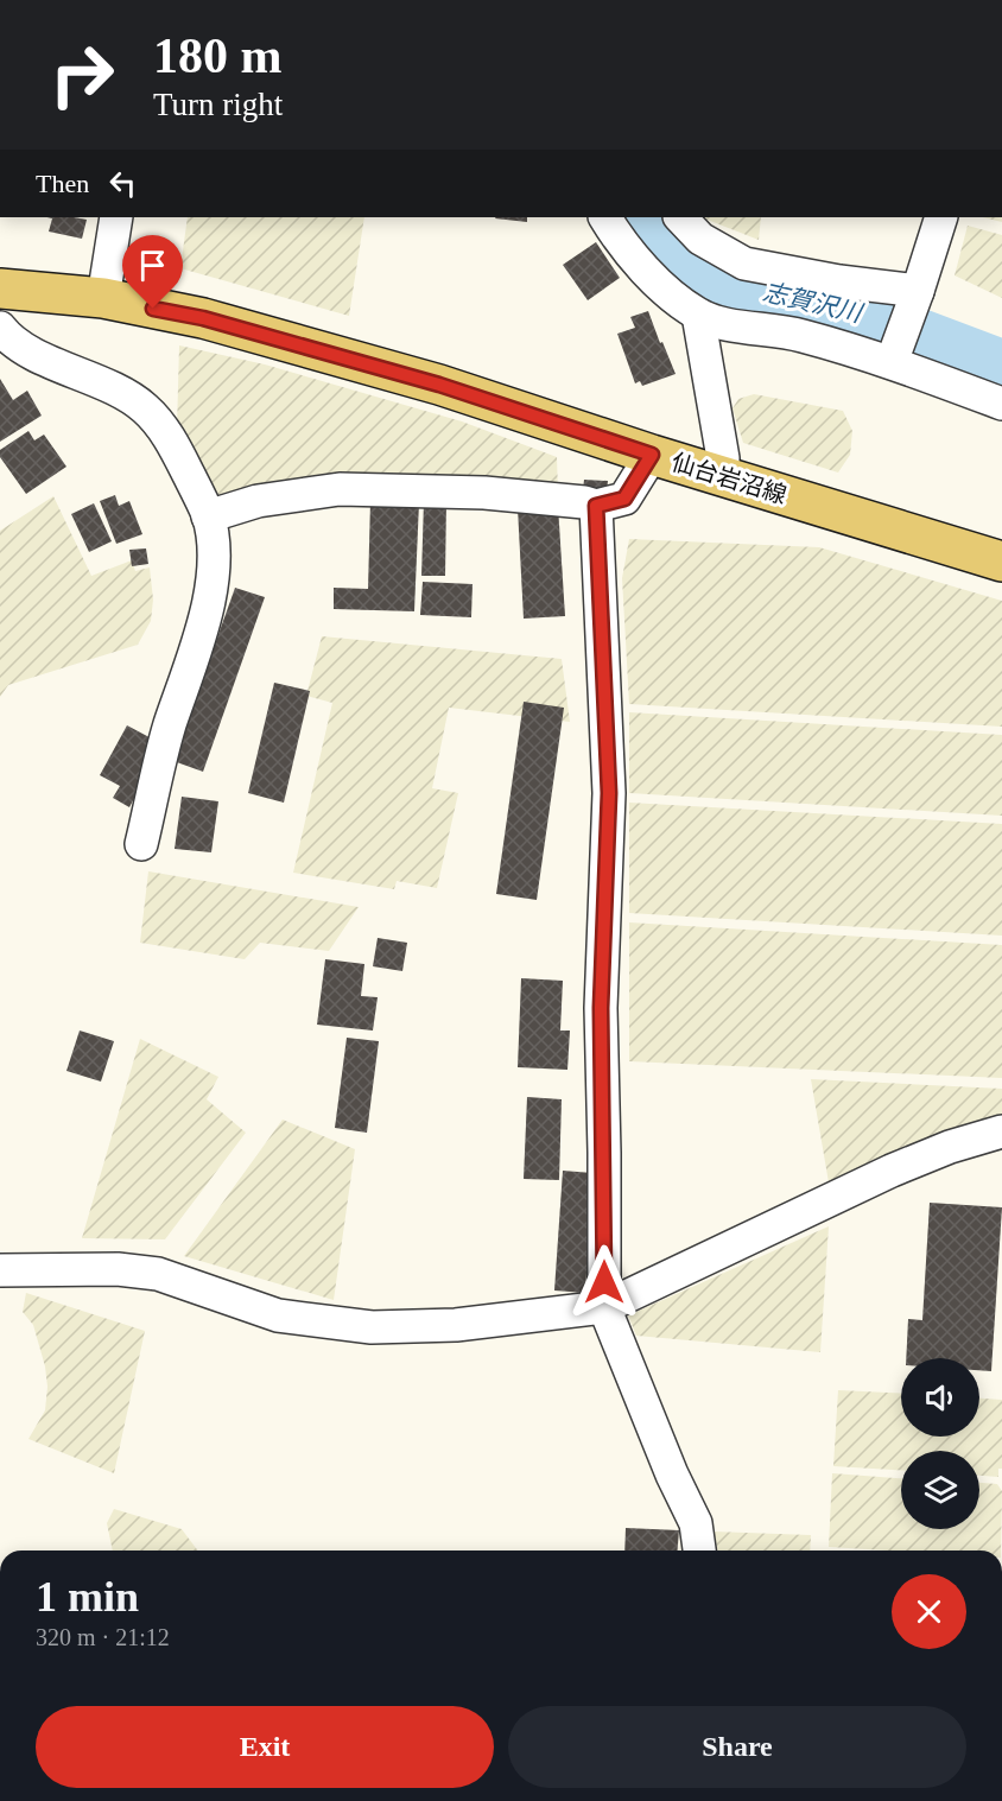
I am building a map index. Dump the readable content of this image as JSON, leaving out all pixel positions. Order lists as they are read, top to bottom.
{
  "streets": {
    "main road": ["仙台岩沼線"]
  },
  "water": ["志賀沢川"],
  "page": {
    "turn": ["180 m", "Turn right"],
    "then": "Then",
    "heading": ["1 min", "320 m · 21:12"],
    "buttons": ["Exit", "Share"]
  }
}
